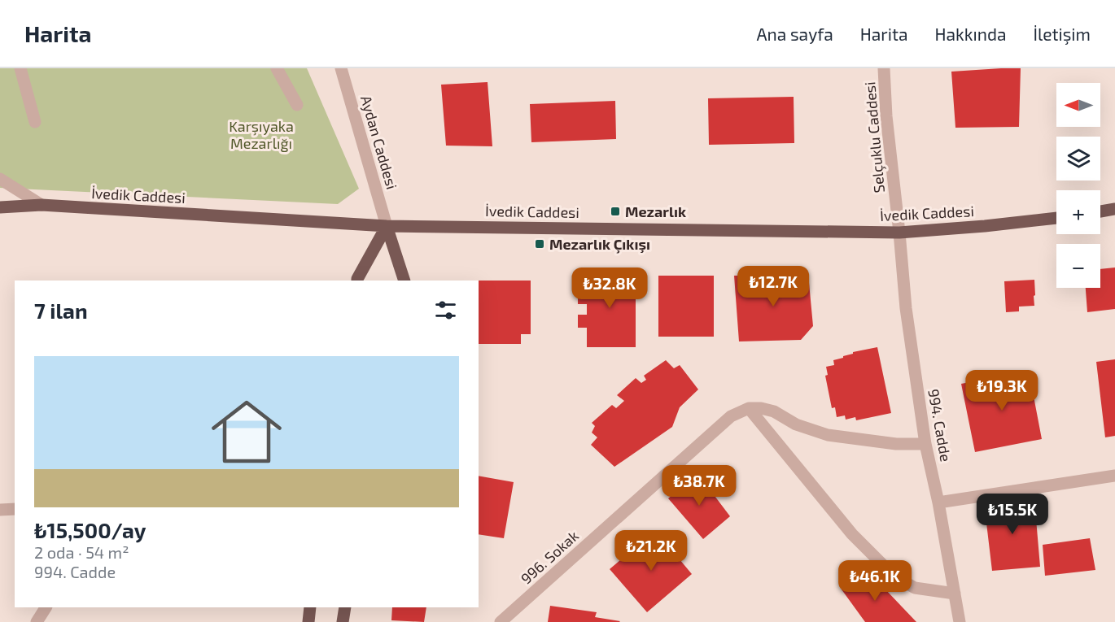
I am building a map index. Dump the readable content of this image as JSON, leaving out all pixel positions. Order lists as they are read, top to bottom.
{
  "streets": {
    "main road": ["İvedik Caddesi"],
    "street": [
      "Selçuklu Caddesi",
      "Aydan Caddesi",
      "994. Cadde",
      "996. Sokak"
    ]
  },
  "crossings": [
    ["Selçuklu Caddesi", "İvedik Caddesi"],
    ["Selçuklu Caddesi", "994. Cadde"],
    ["Aydan Caddesi", "İvedik Caddesi"],
    ["İvedik Caddesi", "994. Cadde"]
  ],
  "parks": ["Karşıyaka Mezarlığı"],
  "places": {
    "transit": ["Mezarlık", "Mezarlık Çıkışı"]
  },
  "north": "left",
  "page": {
    "header": "Harita",
    "nav": [
      "Ana sayfa",
      "Harita",
      "Hakkında",
      "İletişim"
    ],
    "map_buttons": ["+", "−"],
    "price": [
      "₺12.7K",
      "₺32.8K",
      "₺19.3K",
      "₺38.7K",
      "₺15.5K",
      "₺21.2K",
      "₺46.1K"
    ],
    "heading": "7 ilan",
    "list": [
      {
        "name": "₺15,500/ay",
        "note": "2 oda · 54 m² · 994. Cadde"
      }
    ]
  }
}
